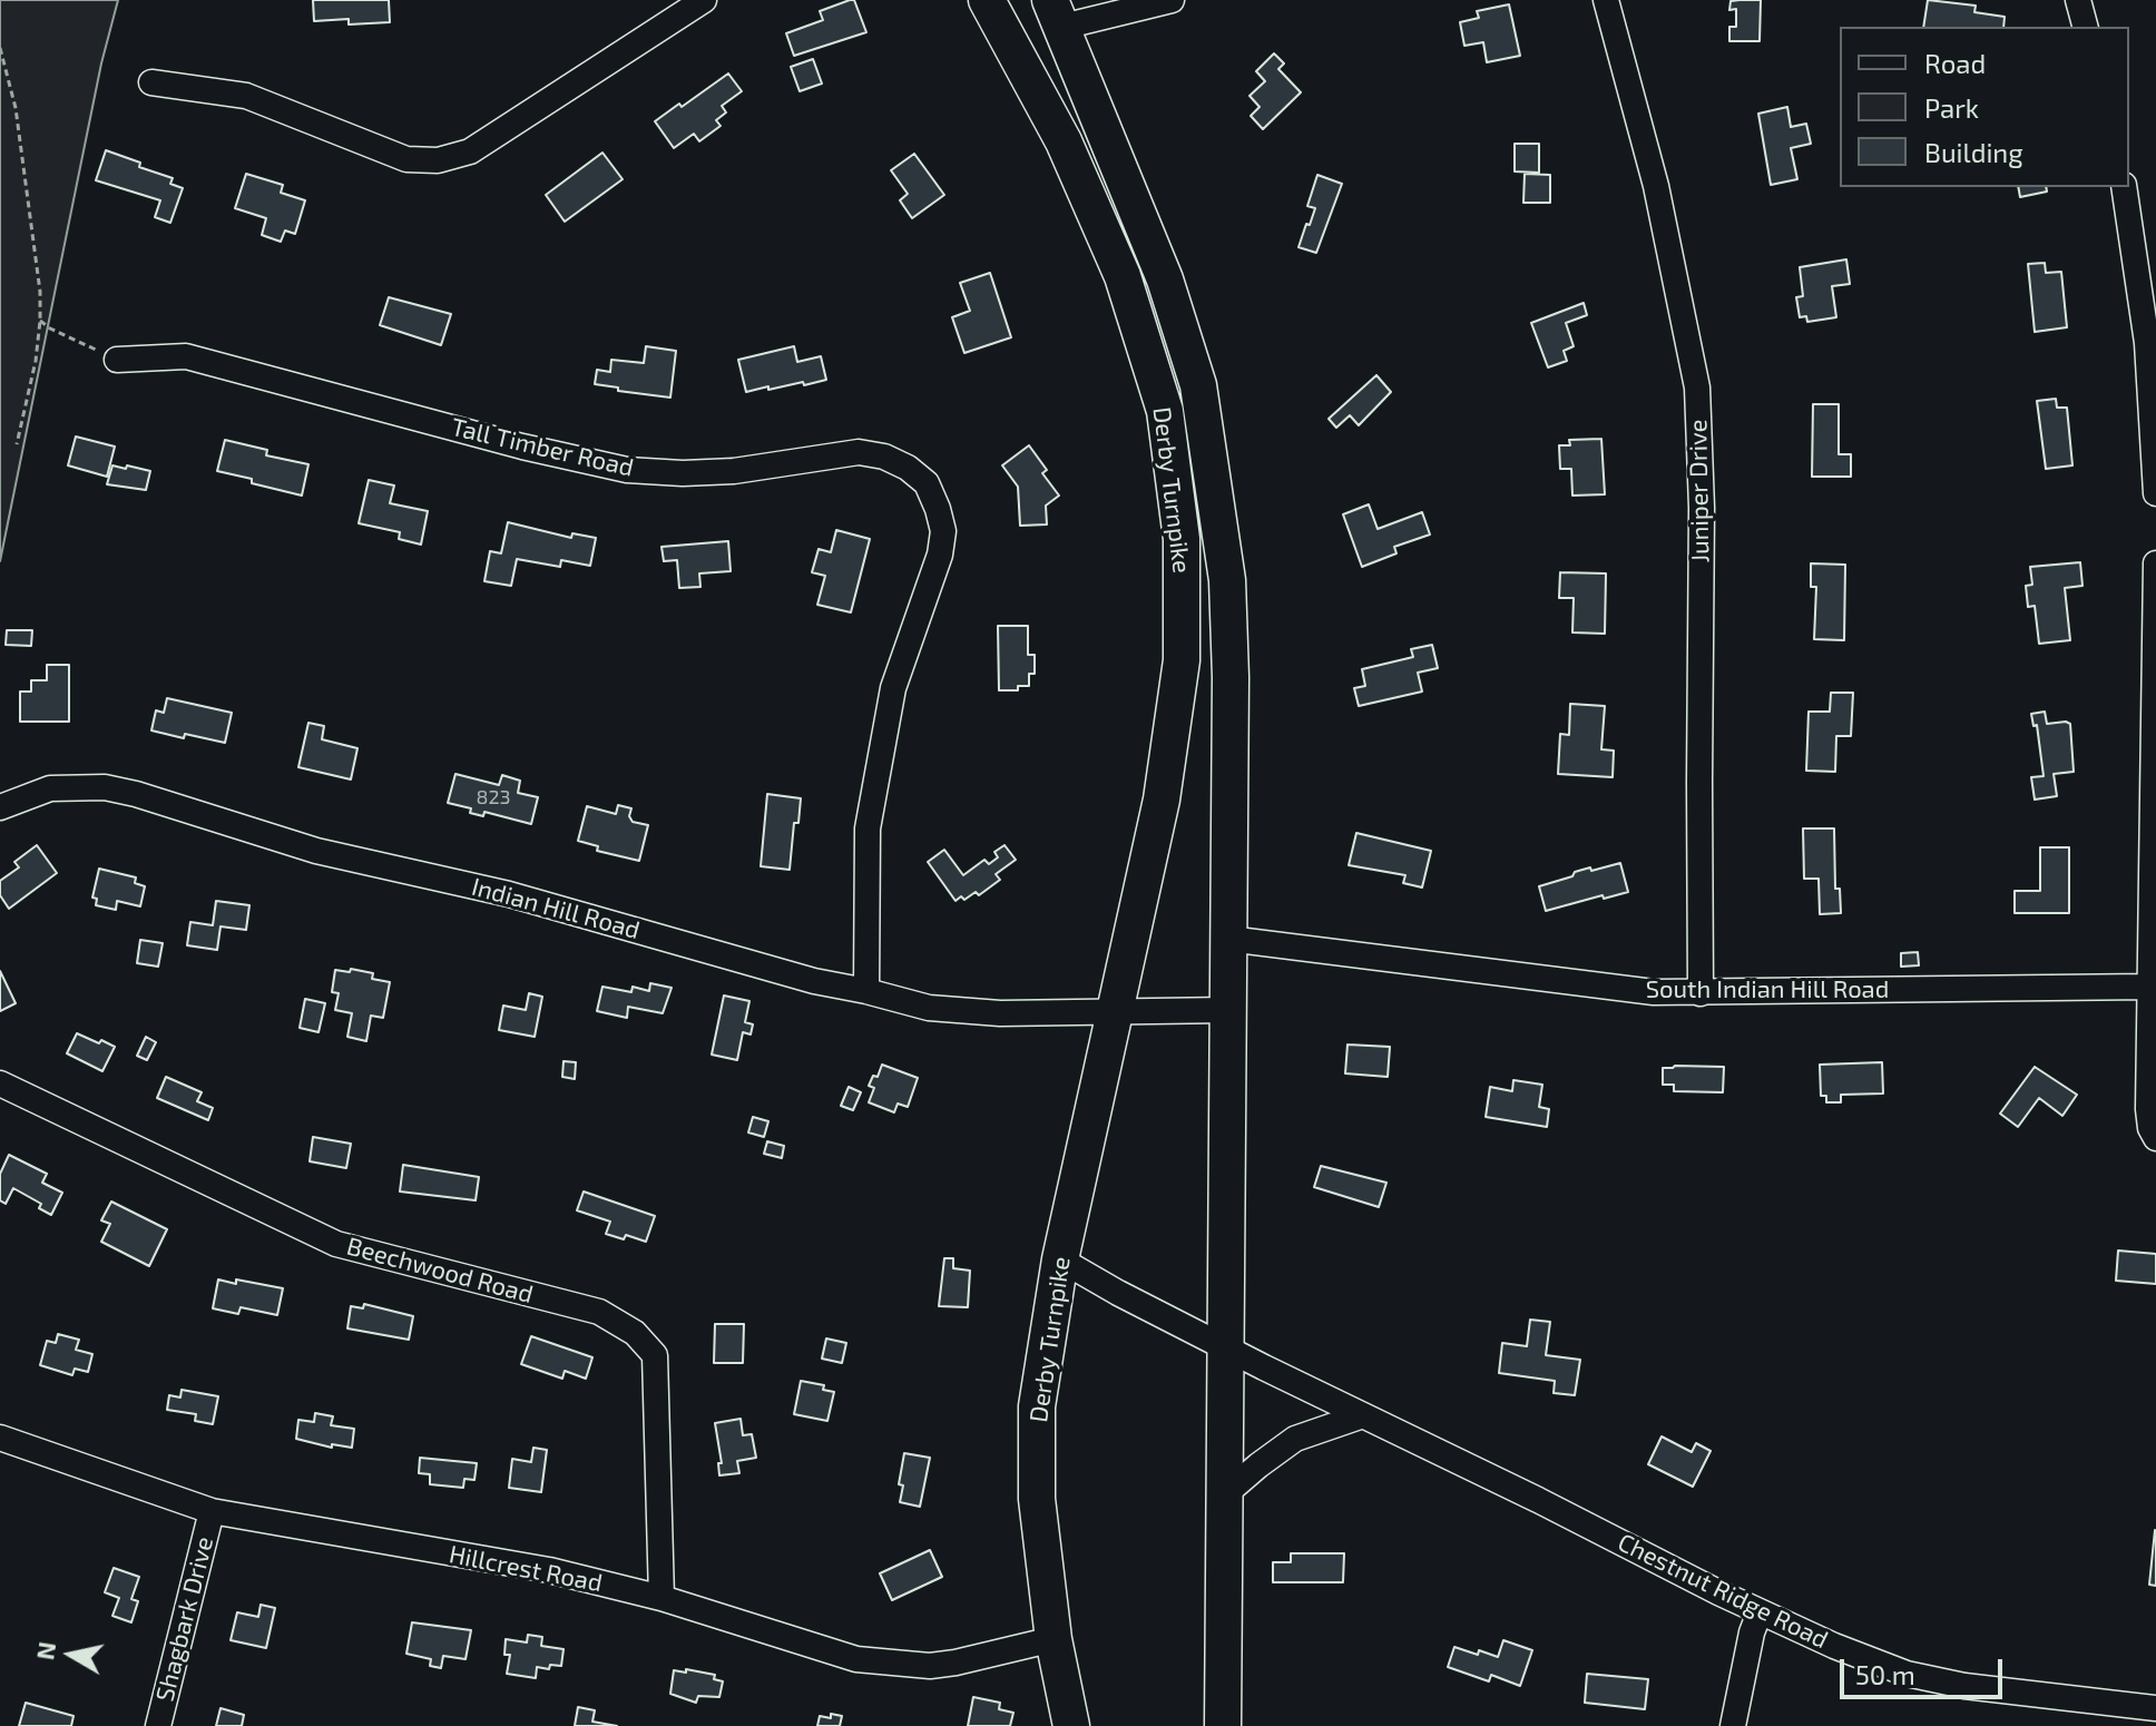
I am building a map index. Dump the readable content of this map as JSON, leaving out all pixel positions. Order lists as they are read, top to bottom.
{
  "streets": {
    "highway": ["Derby Turnpike"],
    "street": [
      "Tall Timber Road",
      "Juniper Drive",
      "Indian Hill Road",
      "South Indian Hill Road",
      "Beechwood Road",
      "Hillcrest Road",
      "Chestnut Ridge Road",
      "Shagbark Drive"
    ]
  },
  "crossings": [
    ["Tall Timber Road", "Indian Hill Road"],
    ["Derby Turnpike", "Indian Hill Road"],
    ["Derby Turnpike", "South Indian Hill Road"],
    ["Derby Turnpike", "Hillcrest Road"],
    ["Derby Turnpike", "Chestnut Ridge Road"],
    ["Juniper Drive", "South Indian Hill Road"],
    ["Beechwood Road", "Hillcrest Road"],
    ["Hillcrest Road", "Shagbark Drive"]
  ],
  "house_numbers": ["823"],
  "legend": ["Road", "Park", "Building"],
  "scale_bar": "50 m",
  "north": "left"
}
